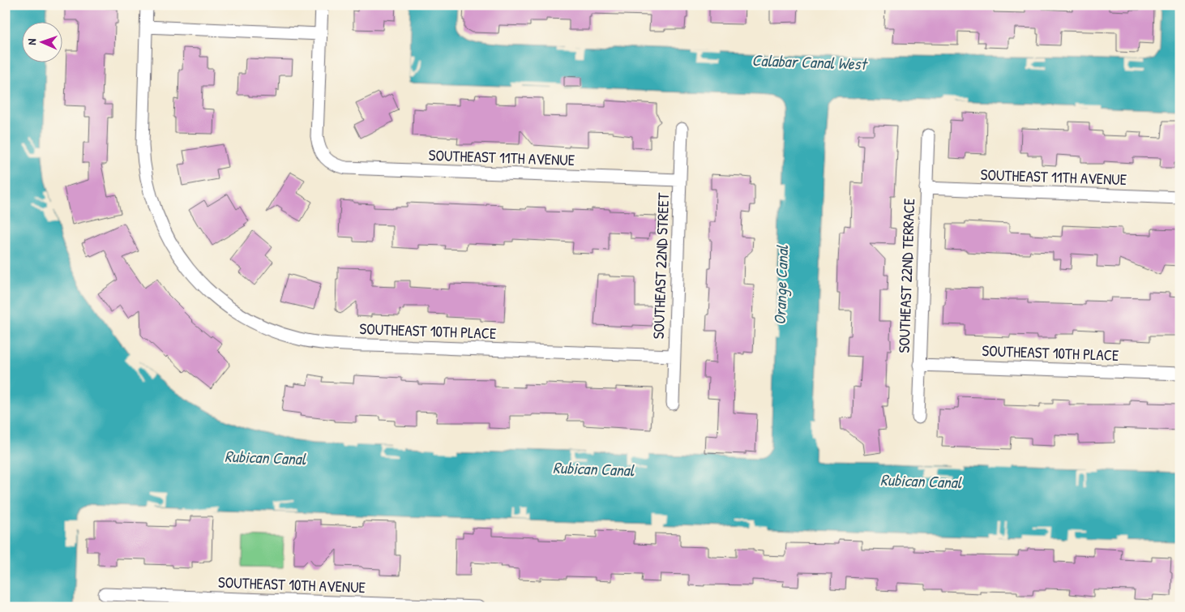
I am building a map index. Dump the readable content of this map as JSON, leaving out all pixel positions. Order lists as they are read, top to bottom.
{
  "streets": {
    "street": [
      "SOUTHEAST 11TH AVENUE",
      "SOUTHEAST 22ND STREET",
      "SOUTHEAST 22ND TERRACE",
      "SOUTHEAST 10TH PLACE",
      "SOUTHEAST 10TH AVENUE"
    ]
  },
  "crossings": [
    ["SOUTHEAST 11TH AVENUE", "SOUTHEAST 22ND STREET"],
    ["SOUTHEAST 11TH AVENUE", "SOUTHEAST 22ND TERRACE"],
    ["SOUTHEAST 22ND STREET", "SOUTHEAST 10TH PLACE"],
    ["SOUTHEAST 22ND TERRACE", "SOUTHEAST 10TH PLACE"]
  ],
  "water": ["Calabar Canal West", "Orange Canal", "Rubican Canal"],
  "north": "left"
}
